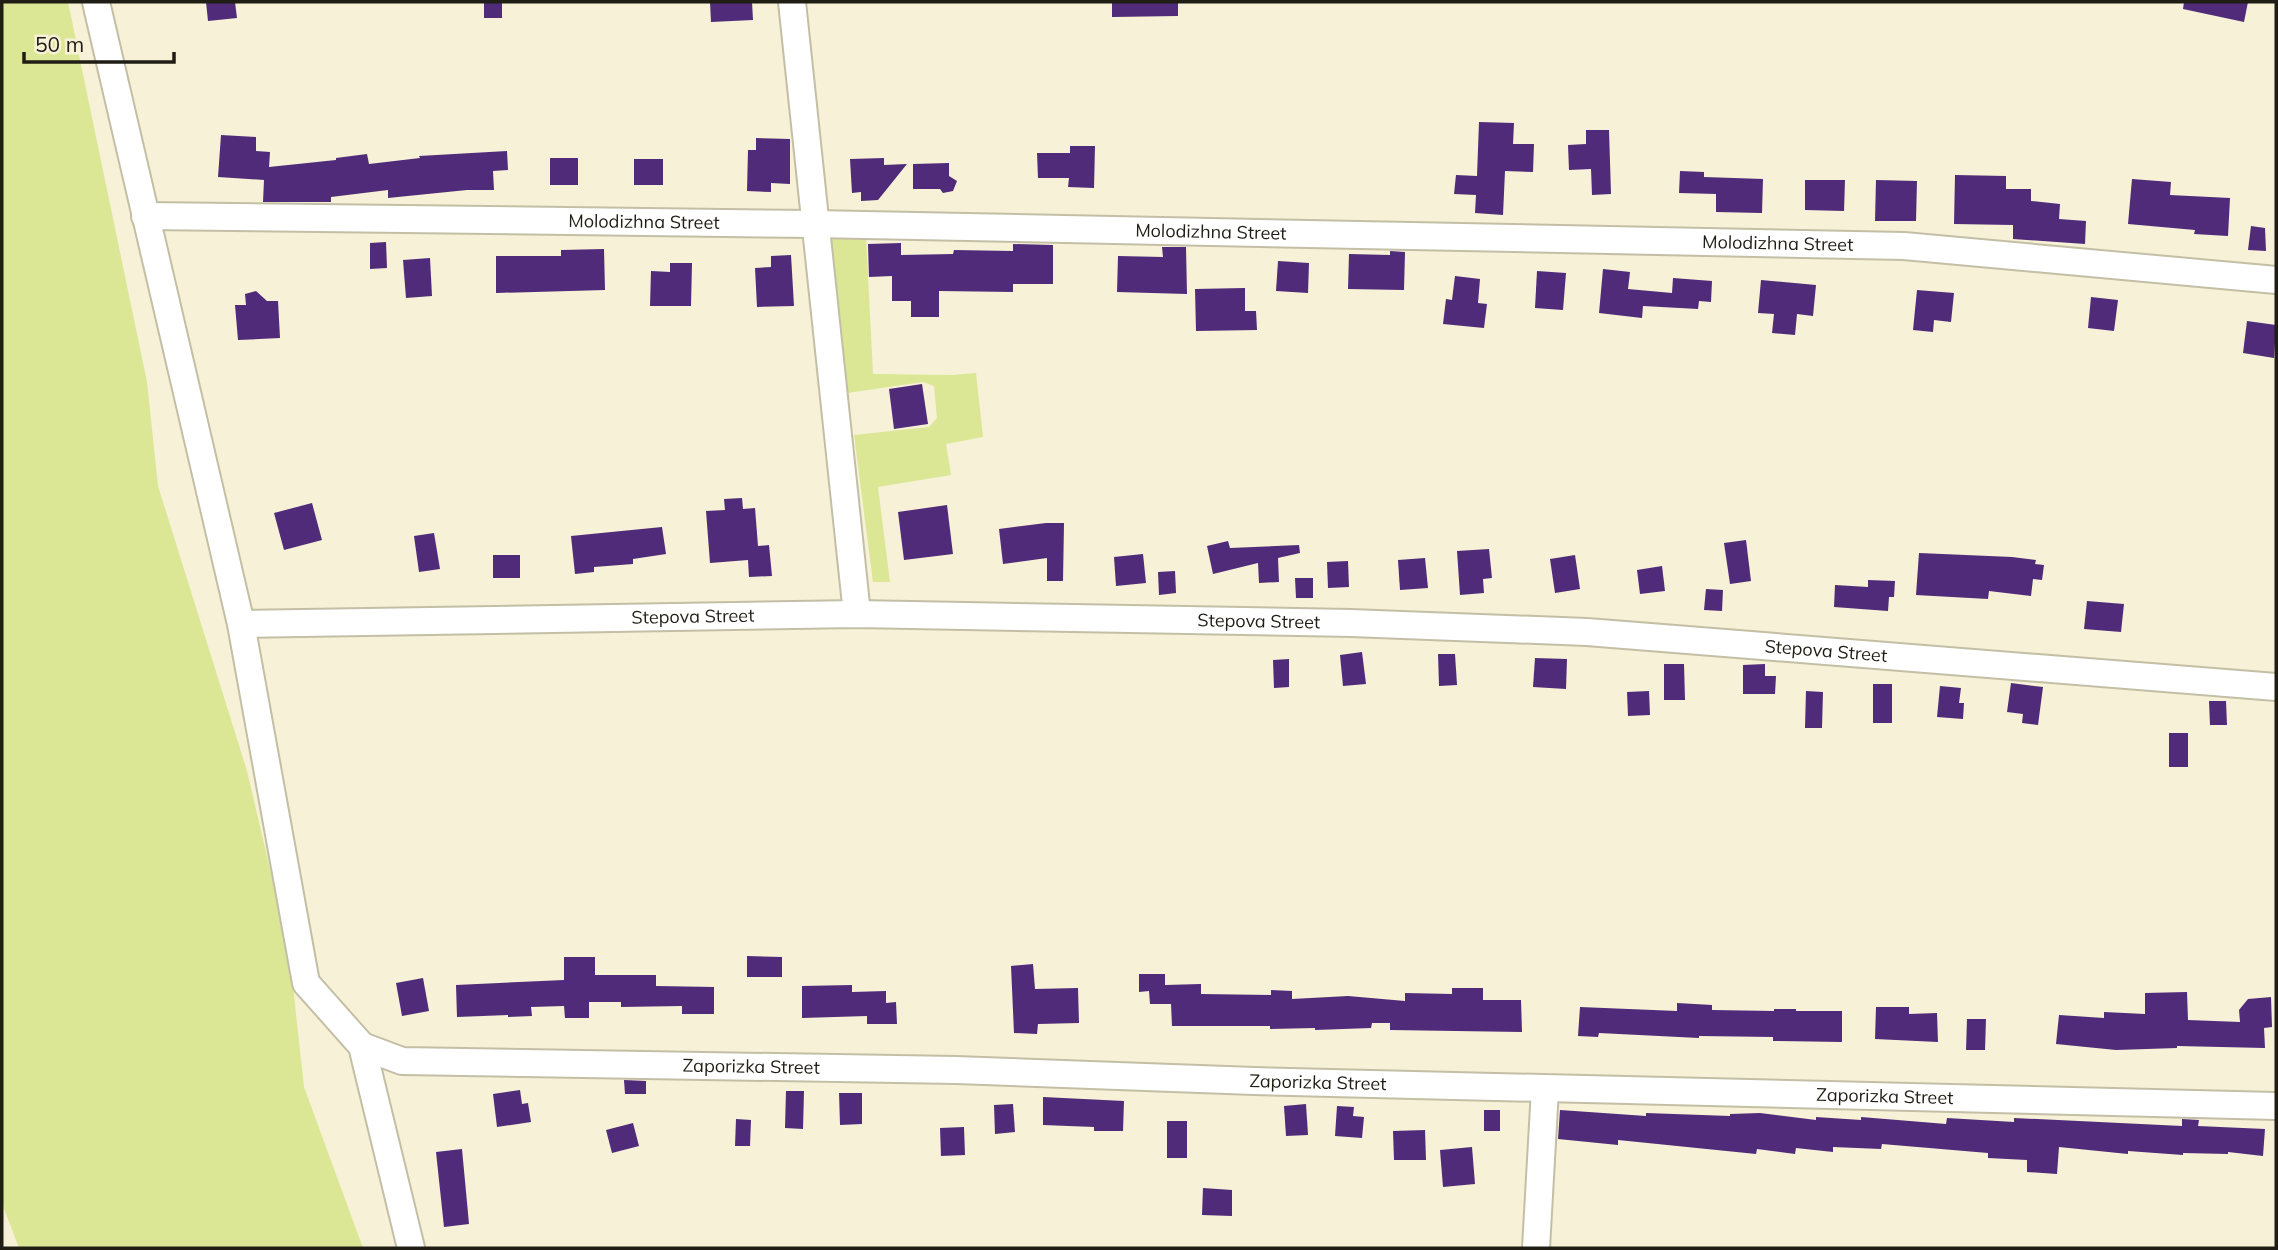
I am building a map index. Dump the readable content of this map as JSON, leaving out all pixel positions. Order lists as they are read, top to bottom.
{
  "streets": {
    "street": ["Molodizhna Street", "Stepova Street", "Zaporizka Street"]
  },
  "scale_bar": "50 m"
}
